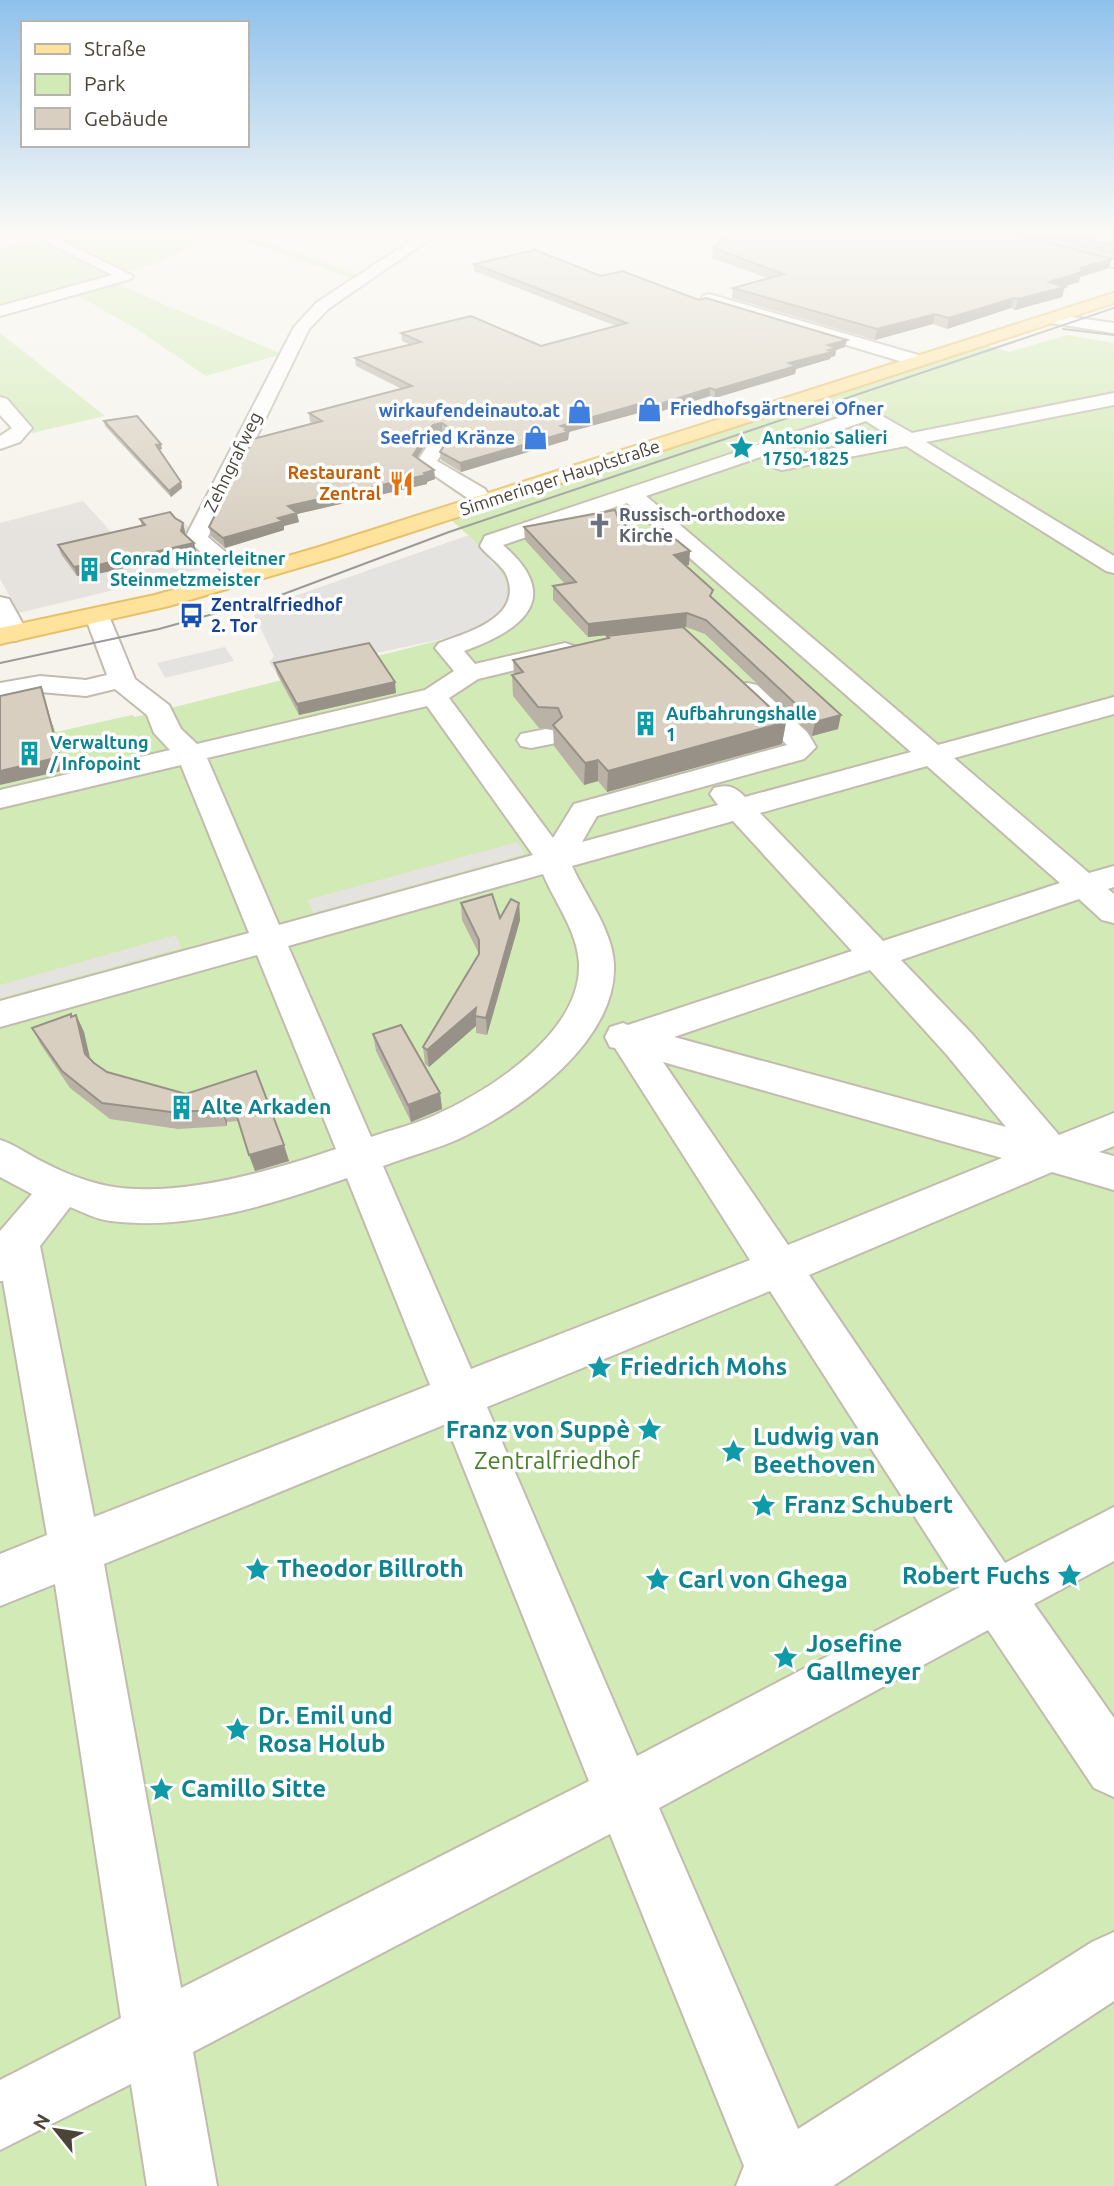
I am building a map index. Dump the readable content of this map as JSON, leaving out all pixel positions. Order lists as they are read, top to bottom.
{
  "streets": {
    "main road": ["Simmeringer Hauptstraße"],
    "street": ["Zehngrafweg"]
  },
  "crossings": [
    ["Zehngrafweg", "Simmeringer Hauptstraße"]
  ],
  "parks": ["Zentralfriedhof"],
  "places": {
    "shop": ["Friedhofsgärtnerei Ofner", "wirkaufendeinauto.at", "Seefried Kränze"],
    "place": [
      "Antonio Salieri 1750-1825",
      "Friedrich Mohs",
      "Franz von Suppè",
      "Ludwig van Beethoven",
      "Franz Schubert",
      "Theodor Billroth",
      "Robert Fuchs",
      "Carl von Ghega",
      "Josefine Gallmeyer",
      "Dr. Emil und Rosa Holub",
      "Camillo Sitte"
    ],
    "restaurant": ["Restaurant Zentral"],
    "church": ["Russisch-orthodoxe Kirche"],
    "building": [
      "Conrad Hinterleitner Steinmetzmeister",
      "Aufbahrungshalle 1",
      "Verwaltung / Infopoint",
      "Alte Arkaden"
    ],
    "bus stop": ["Zentralfriedhof 2. Tor"]
  },
  "legend": ["Straße", "Park", "Gebäude"],
  "north": "top left"
}
